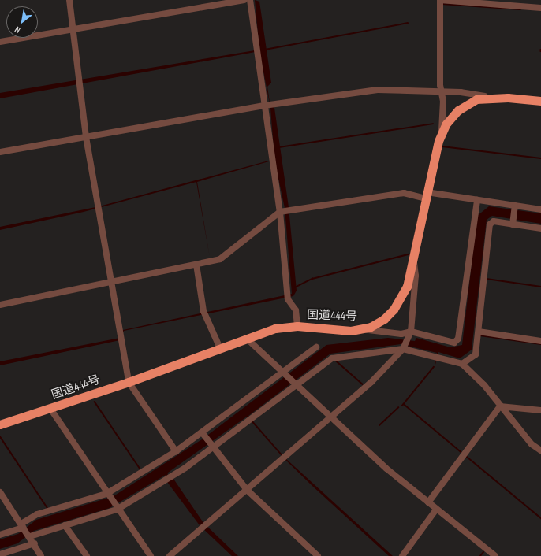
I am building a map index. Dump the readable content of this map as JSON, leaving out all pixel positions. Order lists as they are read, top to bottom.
{
  "streets": {
    "highway": ["国道444号"]
  },
  "north": "bottom left"
}
